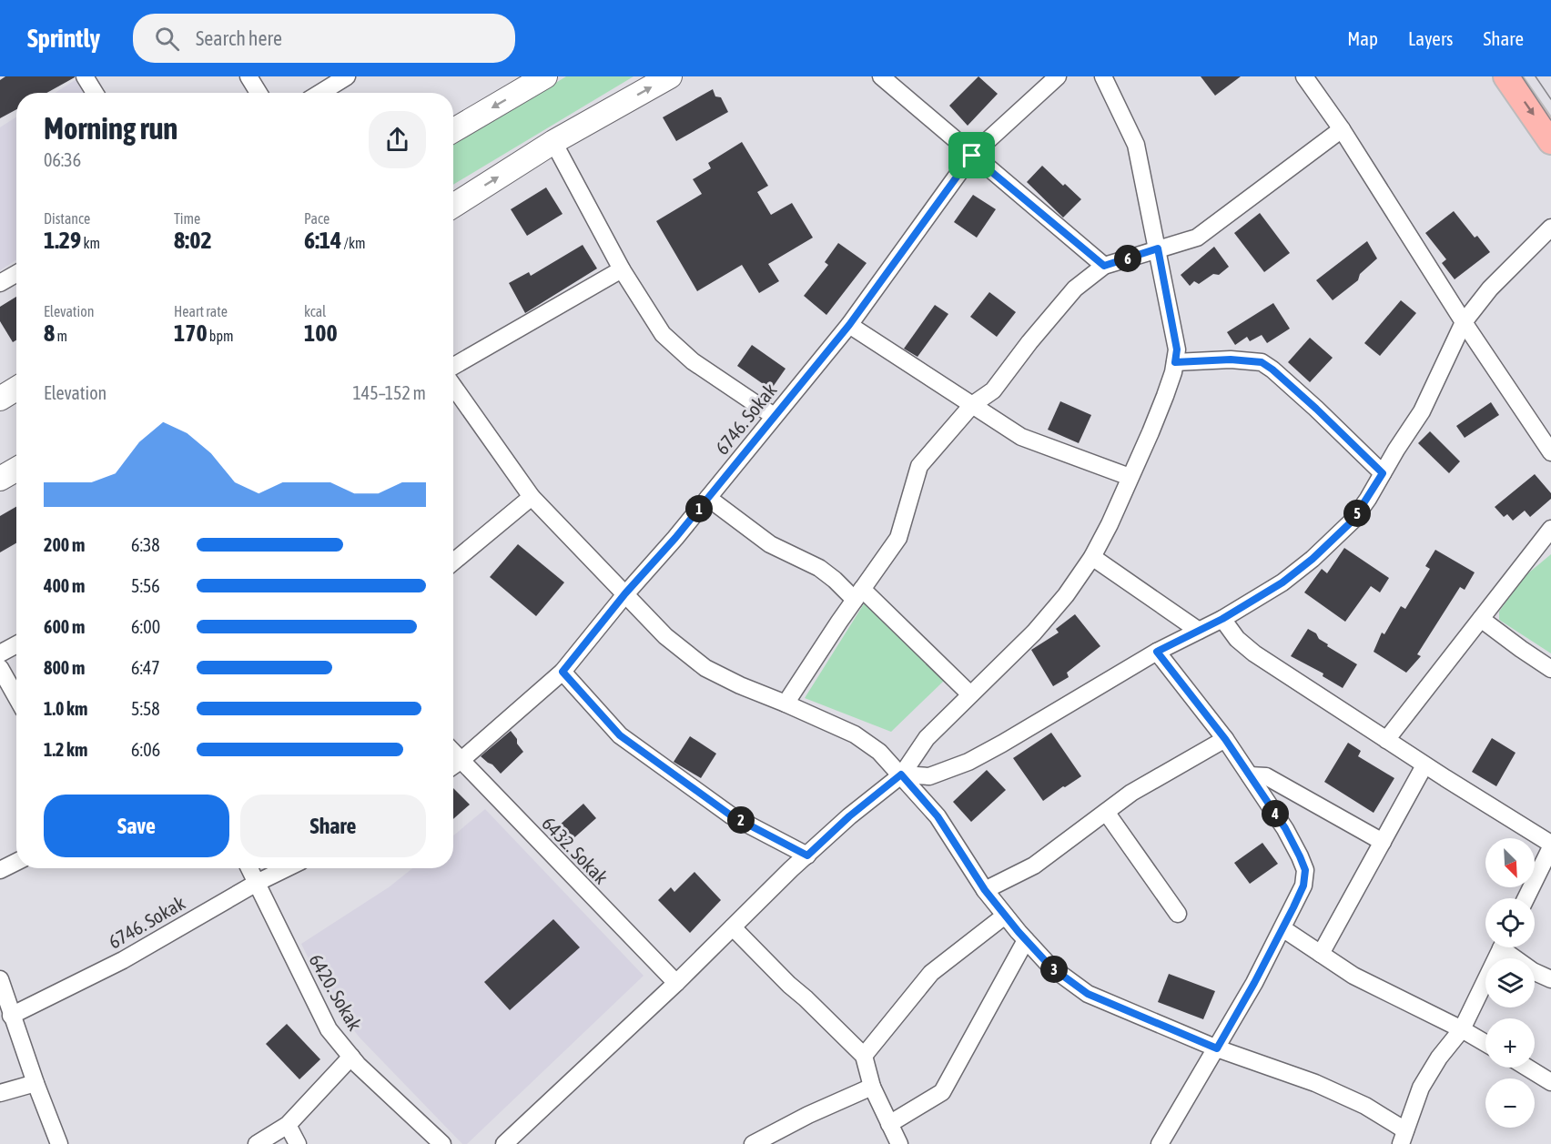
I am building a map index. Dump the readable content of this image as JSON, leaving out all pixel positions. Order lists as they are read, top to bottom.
{
  "streets": {
    "street": ["6746. Sokak", "6432. Sokak", "6420. Sokak"]
  },
  "crossings": [
    ["6746. Sokak", "6432. Sokak"],
    ["6746. Sokak", "6420. Sokak"]
  ],
  "north": "bottom right",
  "page": {
    "header": "Sprintly",
    "search": "Search here",
    "nav": ["Map", "Layers", "Share"],
    "heading": ["Morning run", "06:36"],
    "stats": [
      ["Distance", "1.29 km"],
      ["Time", "8:02"],
      ["Pace", "6:14 /km"],
      ["Elevation", "8 m"],
      ["Heart rate", "170 bpm"],
      ["kcal", "100"]
    ],
    "pins": [
      "6",
      "1",
      "5",
      "4",
      "2",
      "3"
    ],
    "chart": ["Elevation", "145–152 m"],
    "list": [
      {
        "name": "200 m",
        "note": "6:38"
      },
      {
        "name": "400 m",
        "note": "5:56"
      },
      {
        "name": "600 m",
        "note": "6:00"
      },
      {
        "name": "800 m",
        "note": "6:47"
      },
      {
        "name": "1.0 km",
        "note": "5:58"
      },
      {
        "name": "1.2 km",
        "note": "6:06"
      }
    ],
    "buttons": ["Save", "Share"],
    "map_buttons": ["+", "−"]
  }
}
